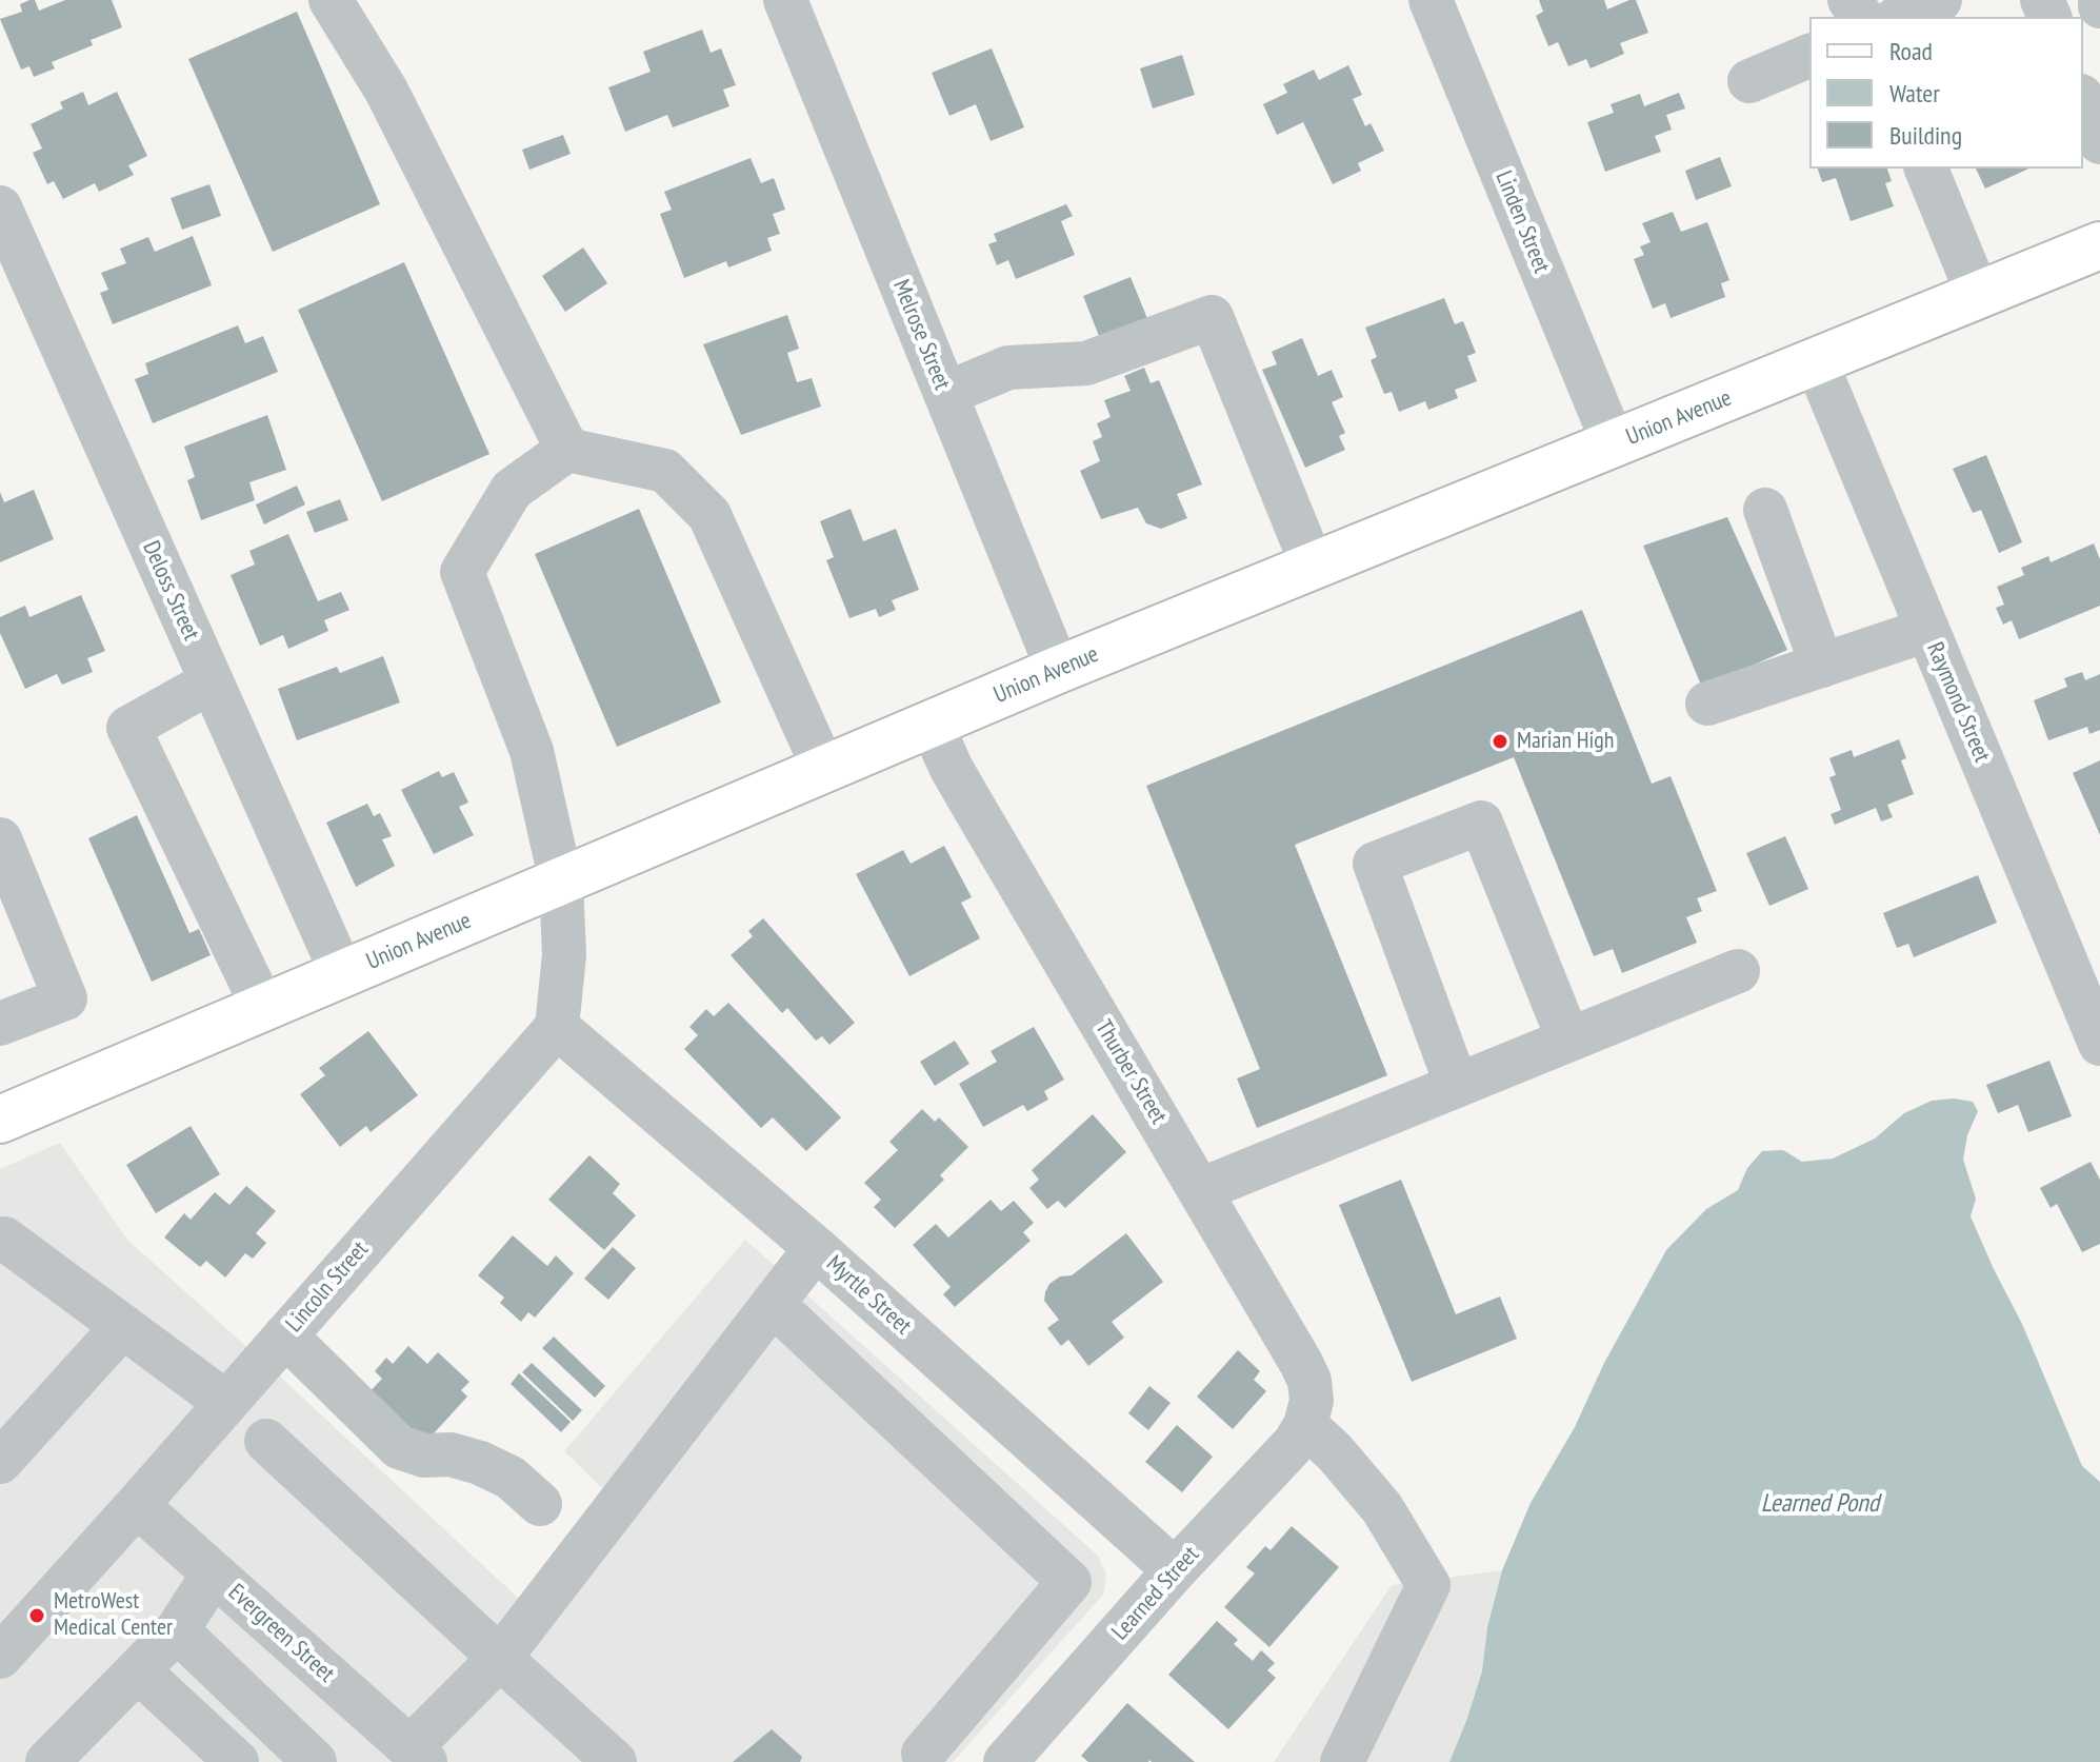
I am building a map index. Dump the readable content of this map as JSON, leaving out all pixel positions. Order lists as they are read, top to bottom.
{
  "streets": {
    "main road": ["Union Avenue"],
    "street": [
      "Linden Street",
      "Melrose Street",
      "Deloss Street",
      "Raymond Street",
      "Thurber Street",
      "Lincoln Street",
      "Myrtle Street",
      "Learned Street",
      "Evergreen Street"
    ]
  },
  "crossings": [
    ["Linden Street", "Union Avenue"],
    ["Melrose Street", "Union Avenue"],
    ["Union Avenue", "Deloss Street"],
    ["Union Avenue", "Raymond Street"],
    ["Union Avenue", "Thurber Street"],
    ["Thurber Street", "Learned Street"],
    ["Lincoln Street", "Myrtle Street"],
    ["Lincoln Street", "Evergreen Street"],
    ["Myrtle Street", "Learned Street"]
  ],
  "water": ["Learned Pond"],
  "places": ["Marian High", "MetroWest Medical Center"],
  "legend": ["Road", "Water", "Building"]
}
